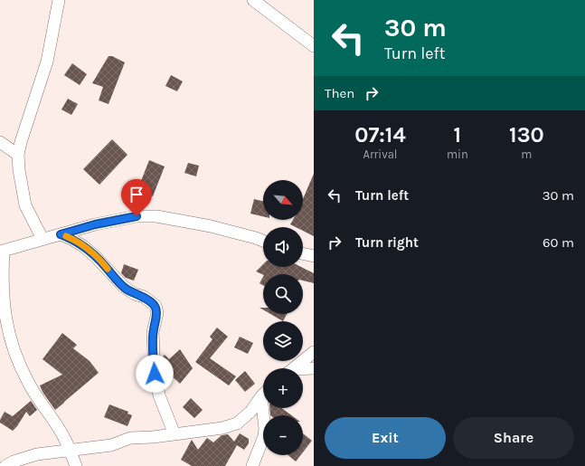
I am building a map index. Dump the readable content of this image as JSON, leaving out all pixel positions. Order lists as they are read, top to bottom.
{
  "north": "bottom right",
  "page": {
    "turn": ["30 m", "Turn left"],
    "then": "Then",
    "eta": [
      "07:14",
      "Arrival",
      "1",
      "min",
      "130",
      "m"
    ],
    "list": [
      {
        "name": "Turn left",
        "value": "30 m"
      },
      {
        "name": "Turn right",
        "value": "60 m"
      }
    ],
    "map_buttons": ["+", "−"],
    "buttons": ["Exit", "Share"]
  }
}
